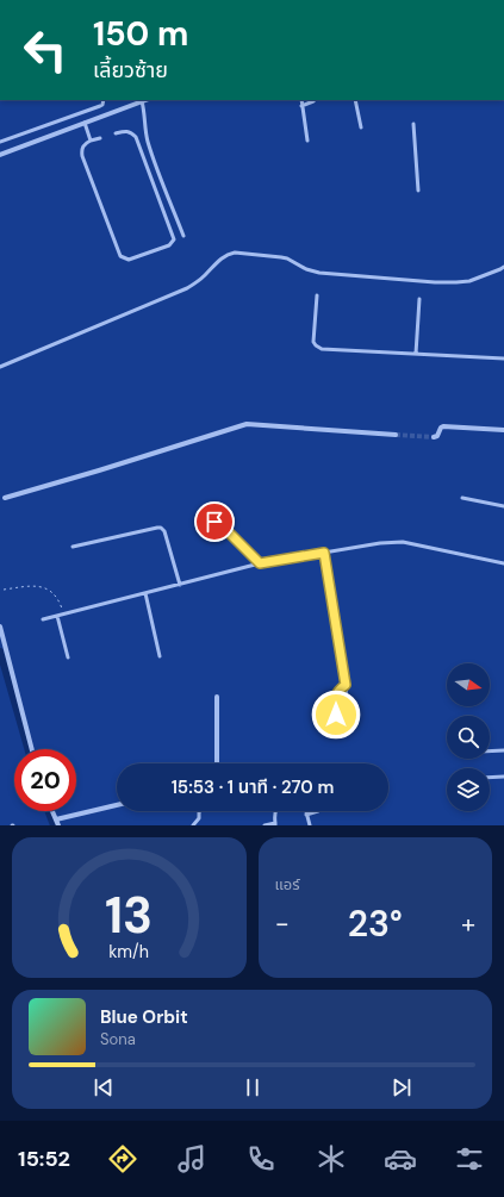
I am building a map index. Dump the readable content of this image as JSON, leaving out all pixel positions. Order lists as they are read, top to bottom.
{
  "north": "right",
  "page": {
    "turn": ["150 m", "เลี้ยวซ้าย"],
    "limit": "20",
    "trip": "15:53 · 1 นาที · 270 m",
    "tile": "แอร์",
    "heat": ["−", "23°", "+"],
    "song": ["Blue Orbit", "Sona"],
    "tabs": "15:52",
    "gauge": ["13", "km/h"]
  }
}
